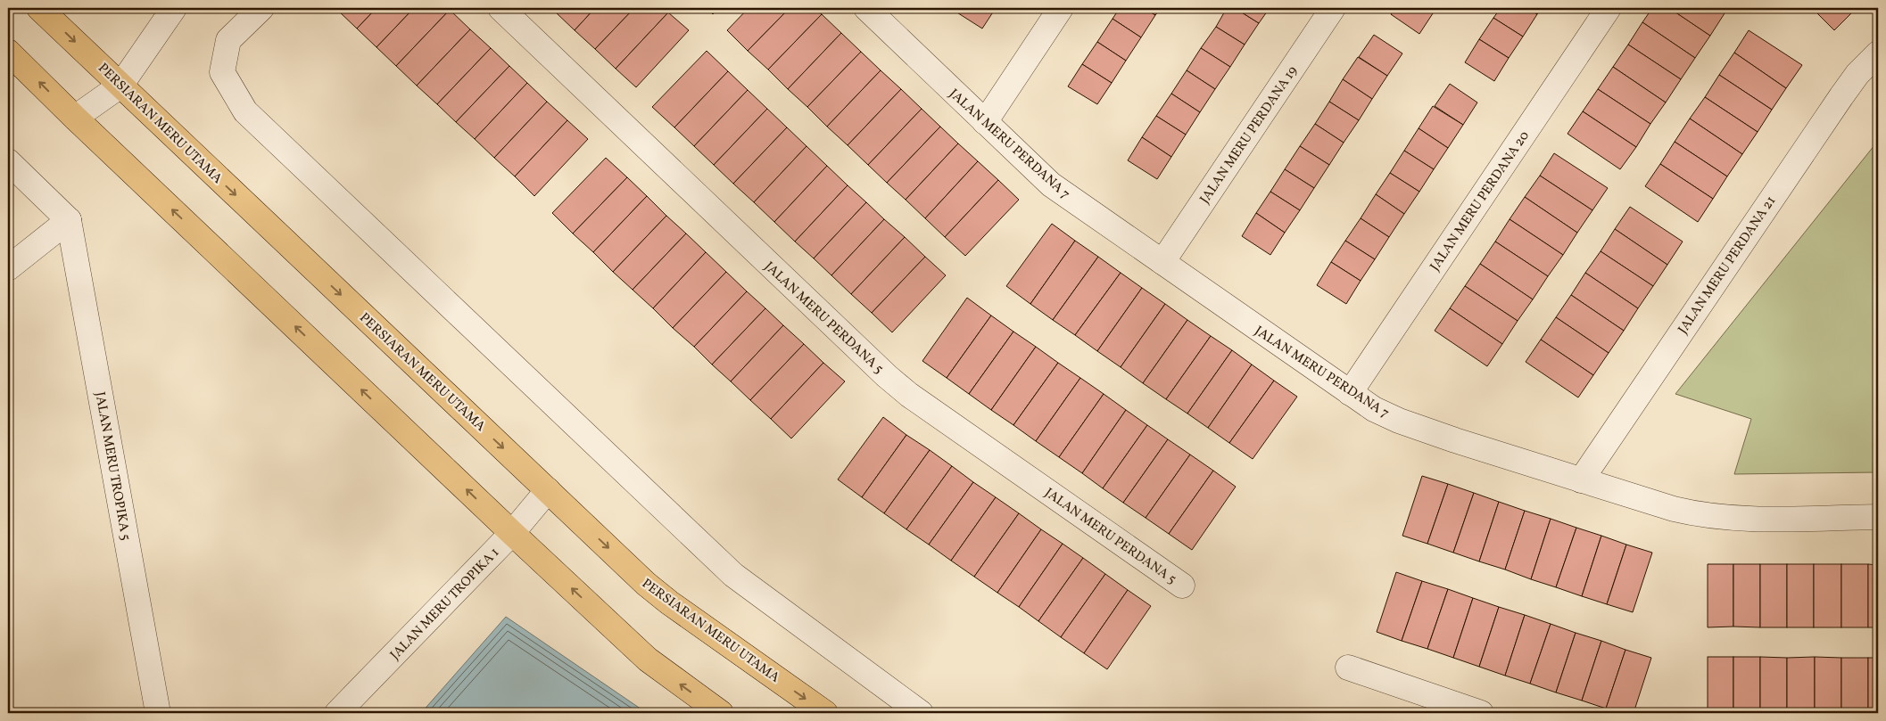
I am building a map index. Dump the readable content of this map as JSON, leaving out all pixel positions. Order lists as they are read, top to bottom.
{
  "streets": {
    "main road": ["PERSIARAN MERU UTAMA"],
    "street": [
      "JALAN MERU PERDANA 19",
      "JALAN MERU PERDANA 7",
      "JALAN MERU PERDANA 20",
      "JALAN MERU PERDANA 21",
      "JALAN MERU PERDANA 5",
      "JALAN MERU TROPIKA 5",
      "JALAN MERU TROPIKA 1"
    ]
  },
  "crossings": [
    ["PERSIARAN MERU UTAMA", "JALAN MERU TROPIKA 1"],
    ["JALAN MERU PERDANA 19", "JALAN MERU PERDANA 7"],
    ["JALAN MERU PERDANA 7", "JALAN MERU PERDANA 20"],
    ["JALAN MERU PERDANA 7", "JALAN MERU PERDANA 21"]
  ]
}
